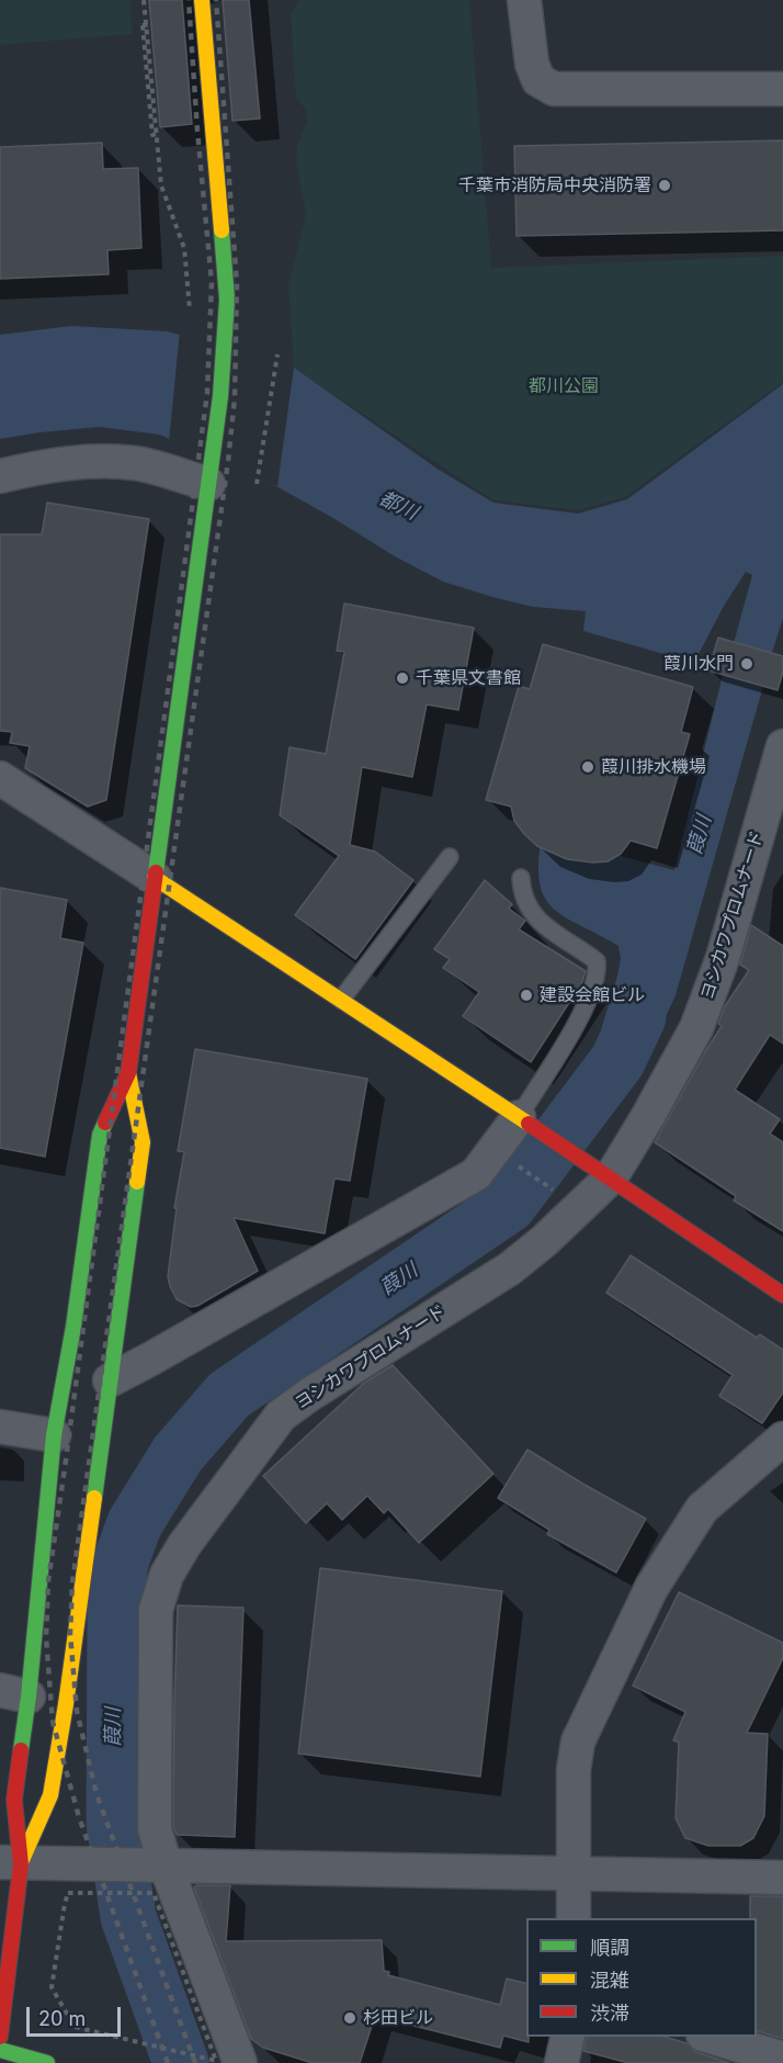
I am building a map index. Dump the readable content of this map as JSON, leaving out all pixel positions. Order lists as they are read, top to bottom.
{
  "streets": {
    "street": ["ヨシカワプロムナード"]
  },
  "water": ["都川", "葭川"],
  "parks": ["都川公園"],
  "places": [
    "千葉市消防局中央消防署",
    "葭川水門",
    "千葉県文書館",
    "葭川排水機場",
    "建設会館ビル",
    "杉田ビル"
  ],
  "legend": ["順調", "混雑", "渋滞"],
  "scale_bar": "20 m"
}
